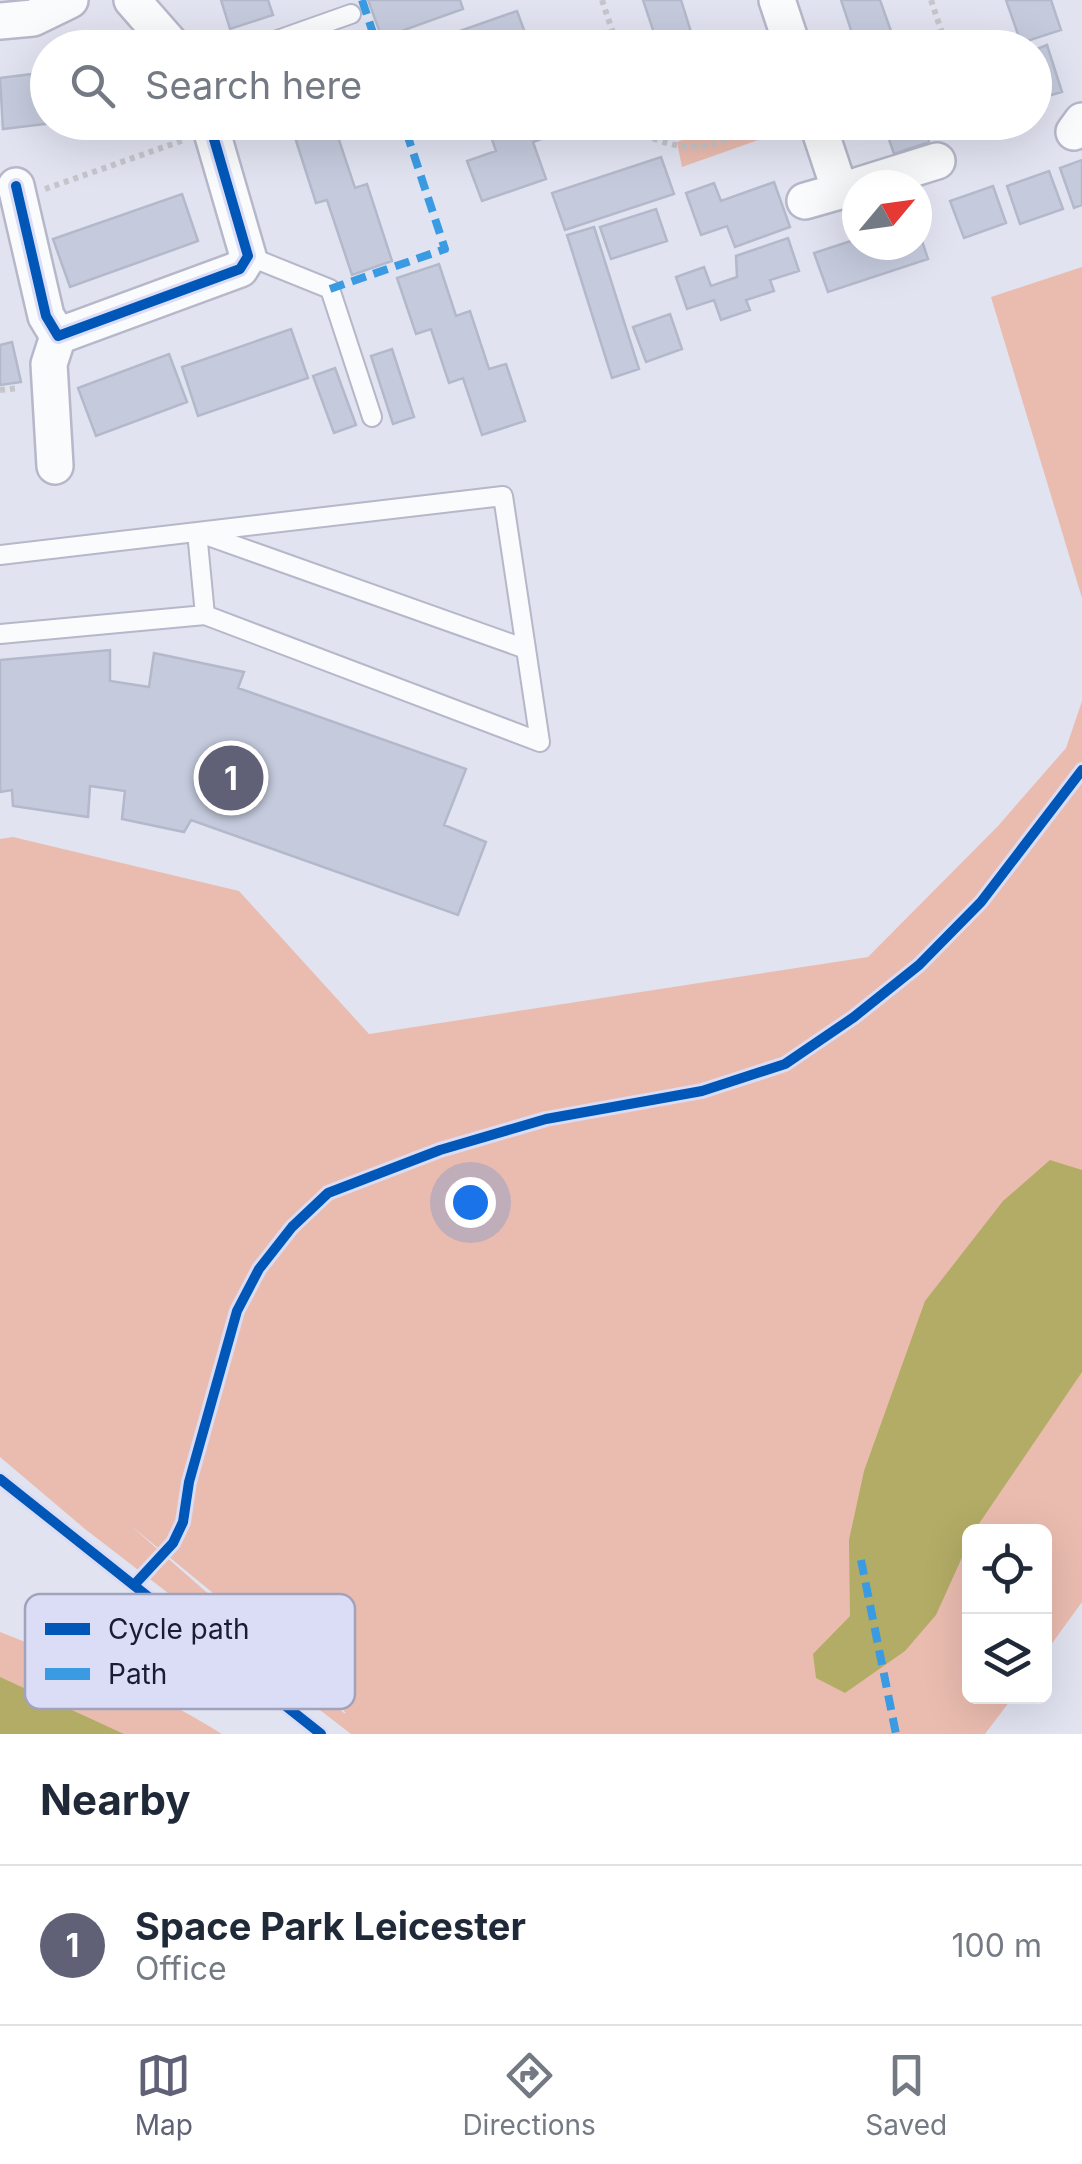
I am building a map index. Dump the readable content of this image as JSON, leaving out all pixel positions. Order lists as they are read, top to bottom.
{
  "legend": ["Cycle path", "Path"],
  "north": "top right",
  "page": {
    "search": "Search here",
    "pins": "1",
    "heading": "Nearby",
    "list": [
      {
        "mark": "1",
        "name": "Space Park Leicester",
        "note": "Office",
        "value": "100 m"
      }
    ],
    "nav": ["Map", "Directions", "Saved"]
  }
}
